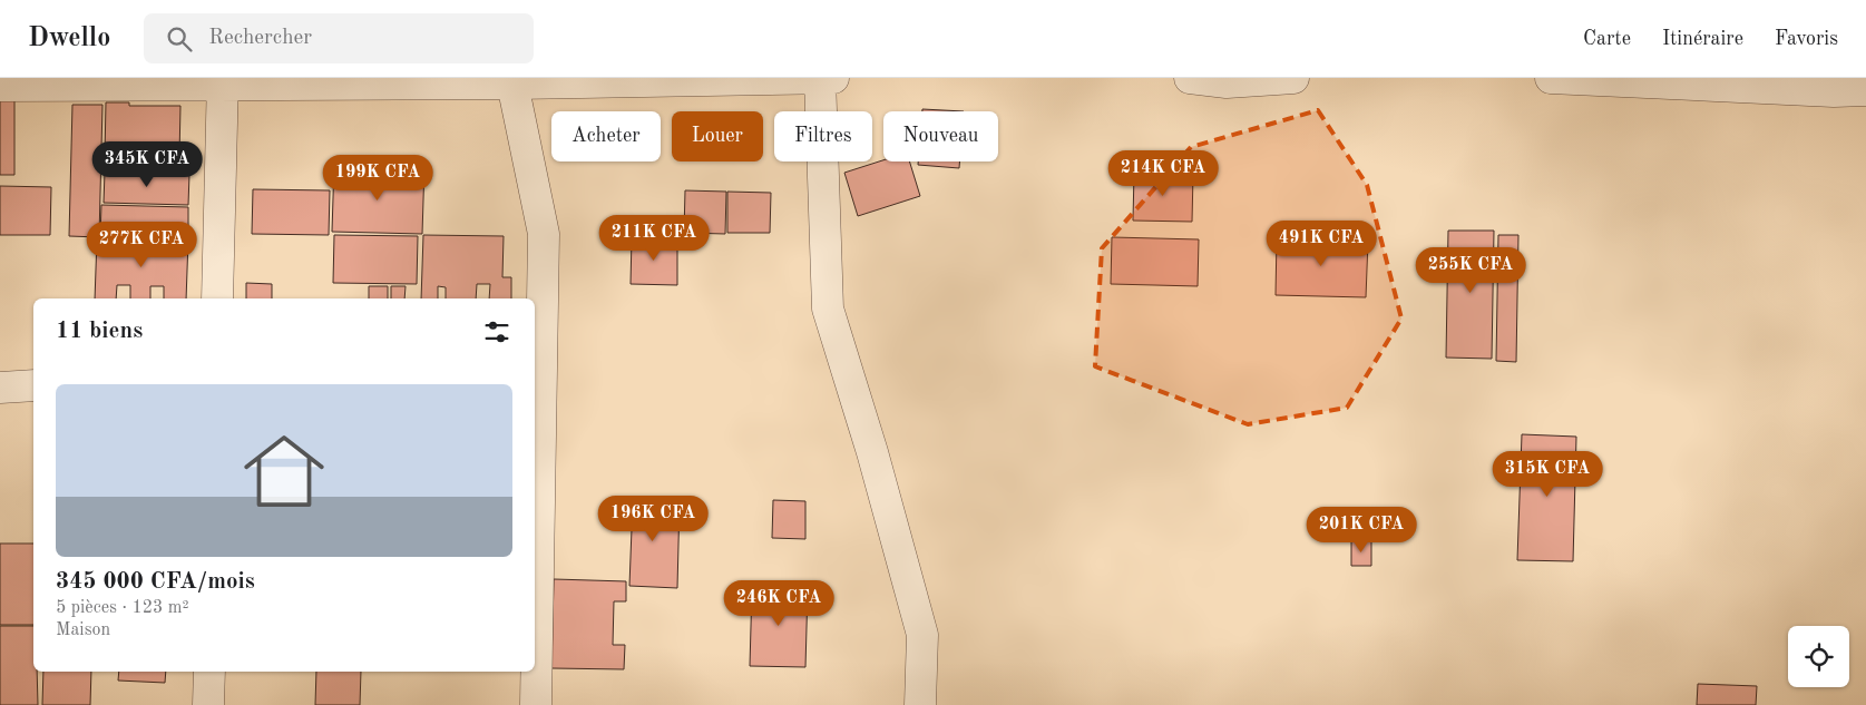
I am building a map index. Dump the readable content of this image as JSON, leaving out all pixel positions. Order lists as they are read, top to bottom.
{
  "page": {
    "header": "Dwello",
    "search": "Rechercher",
    "nav": ["Carte", "Itinéraire", "Favoris"],
    "chip": [
      "Acheter",
      "Louer",
      "Filtres",
      "Nouveau"
    ],
    "price": [
      "345K CFA",
      "214K CFA",
      "199K CFA",
      "211K CFA",
      "491K CFA",
      "277K CFA",
      "255K CFA",
      "315K CFA",
      "196K CFA",
      "201K CFA",
      "246K CFA"
    ],
    "heading": "11 biens",
    "list": [
      {
        "name": "345 000 CFA/mois",
        "note": "5 pièces · 123 m² · Maison"
      }
    ]
  }
}
